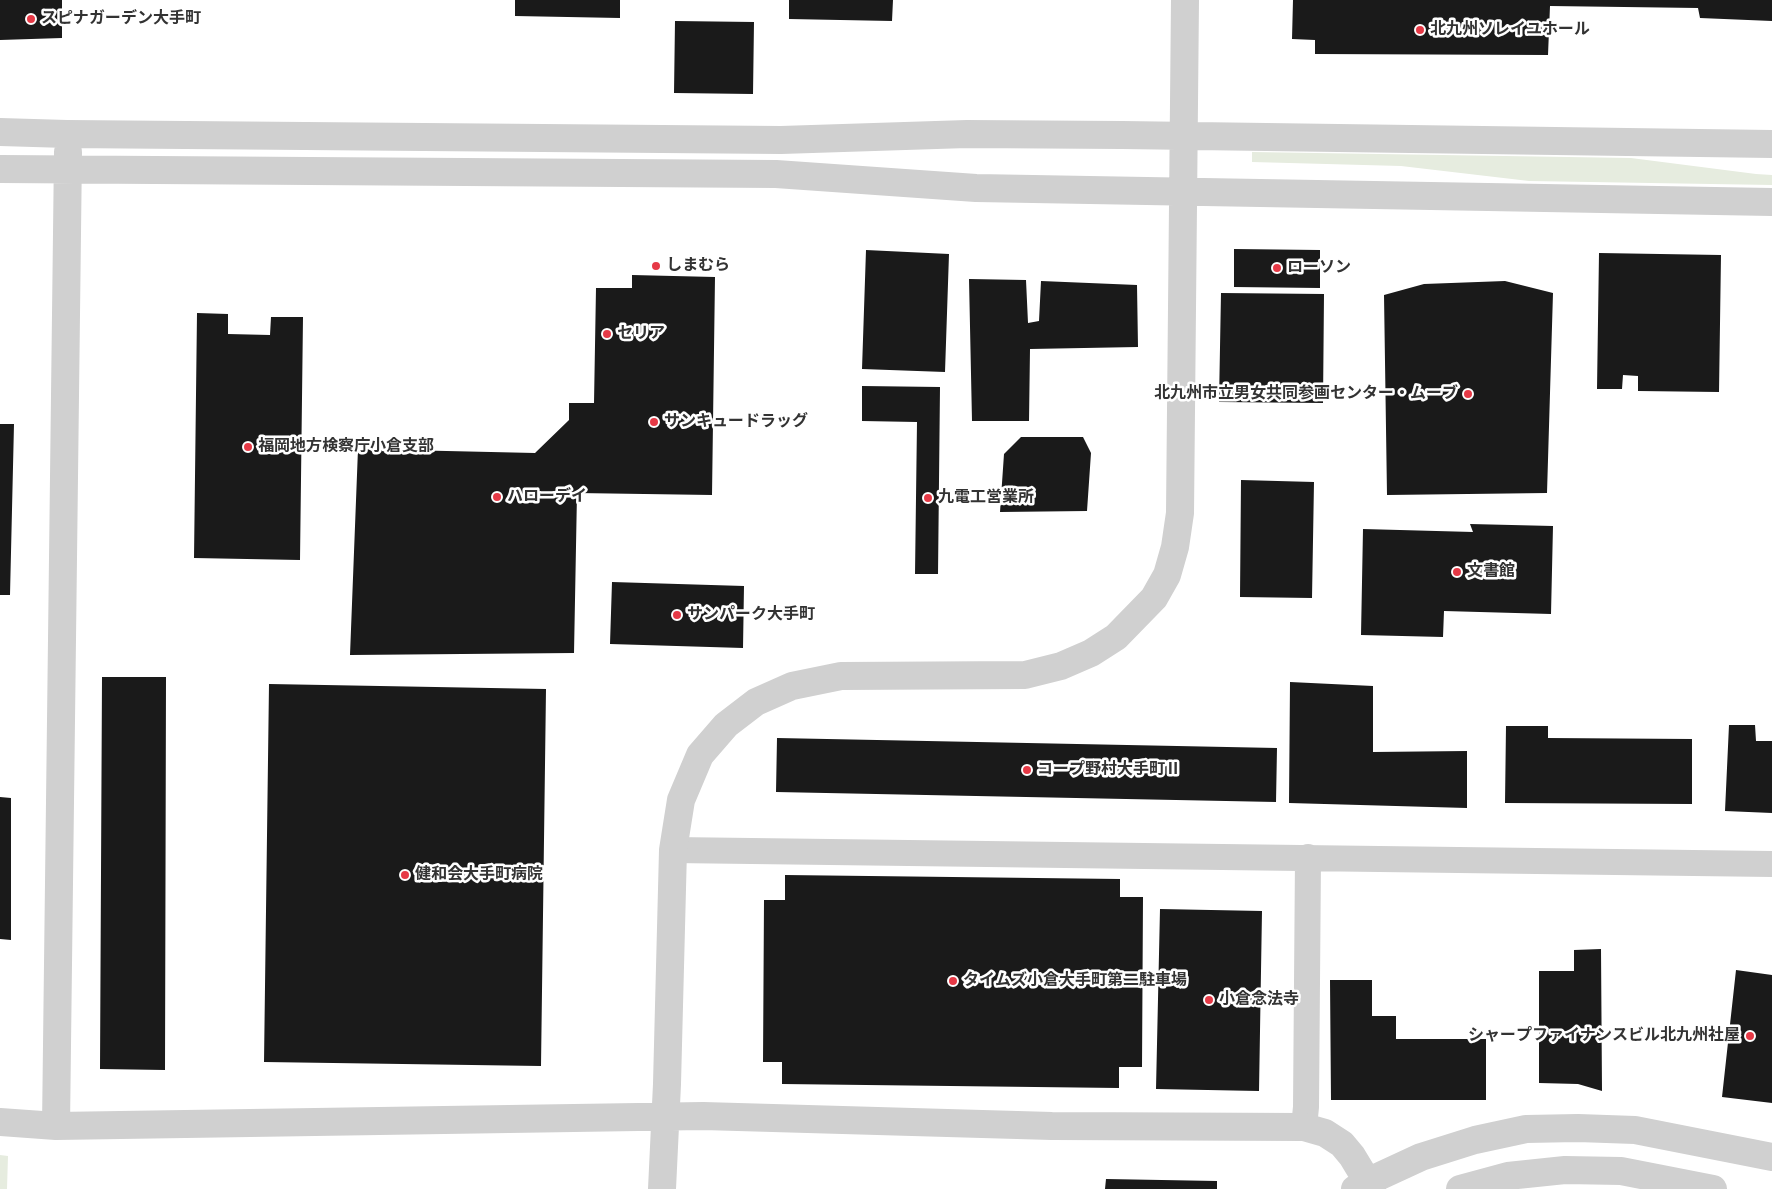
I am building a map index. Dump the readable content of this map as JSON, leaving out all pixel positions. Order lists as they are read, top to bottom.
{
  "places": [
    "スピナガーデン大手町",
    "北九州ソレイユホール",
    "しまむら",
    "ローソン",
    "セリア",
    "北九州市立男女共同参画センター・ムーブ",
    "サンキュードラッグ",
    "福岡地方検察庁小倉支部",
    "ハローデイ",
    "九電工営業所",
    "文書館",
    "サンパーク大手町",
    "コープ野村大手町Ⅱ",
    "健和会大手町病院",
    "タイムズ小倉大手町第二駐車場",
    "小倉念法寺",
    "シャープファイナンスビル北九州社屋"
  ]
}
